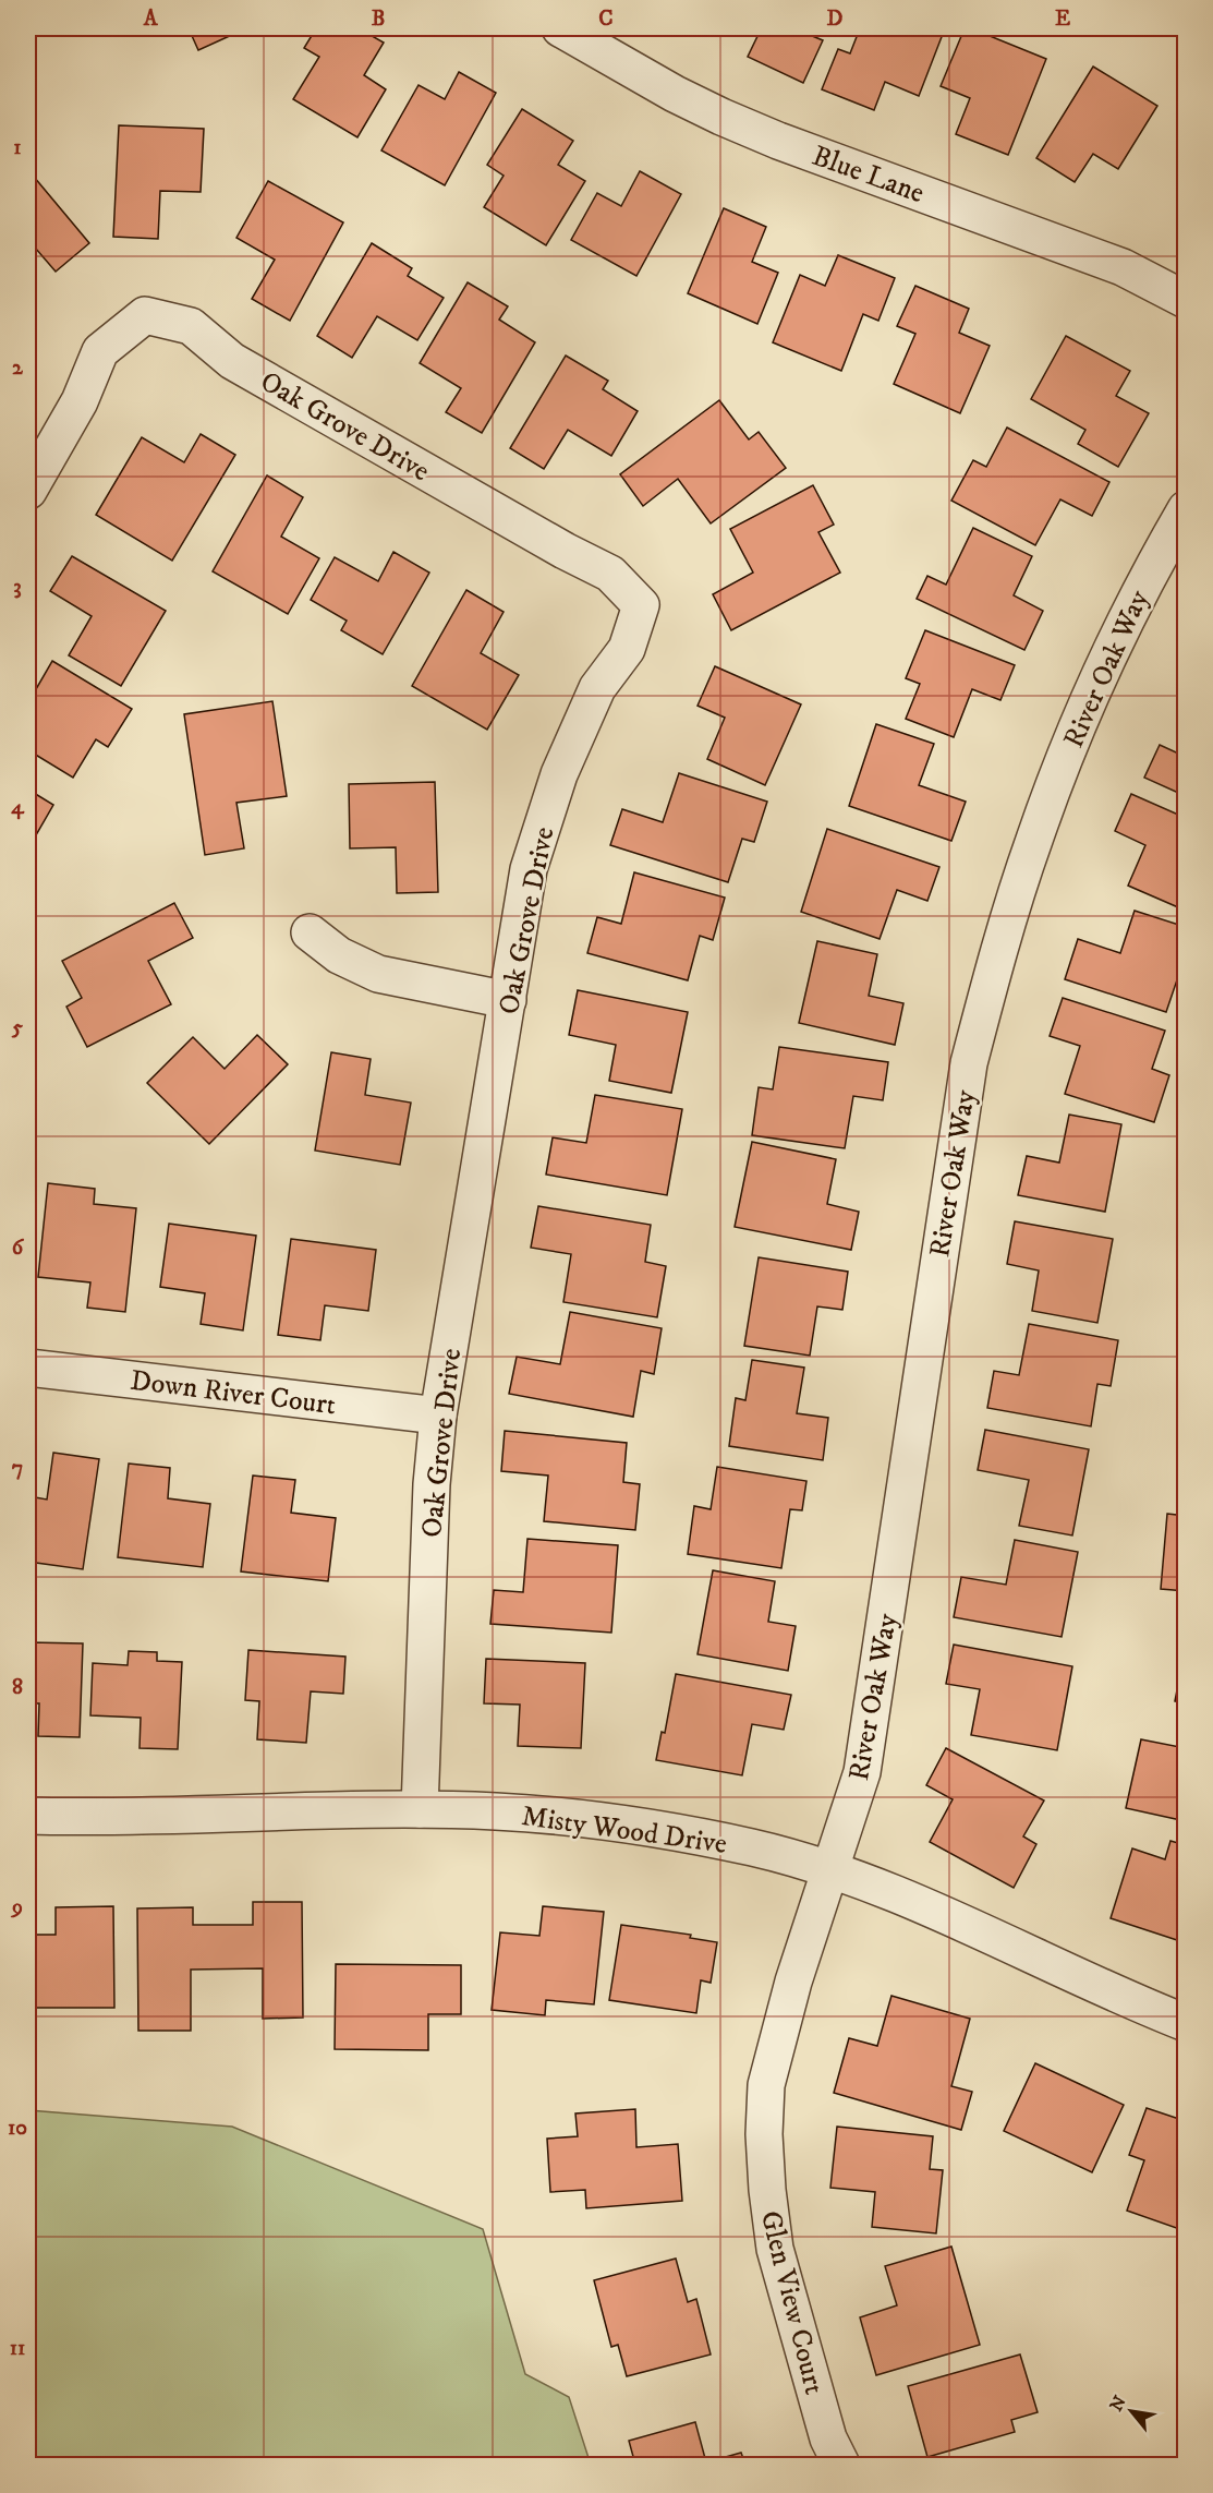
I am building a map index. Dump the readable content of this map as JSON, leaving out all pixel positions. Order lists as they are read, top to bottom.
{
  "streets": {
    "street": [
      "Blue Lane",
      "Oak Grove Drive",
      "River Oak Way",
      "Down River Court",
      "Misty Wood Drive",
      "Glen View Court"
    ]
  },
  "crossings": [
    ["Oak Grove Drive", "Down River Court"],
    ["Oak Grove Drive", "Misty Wood Drive"],
    ["River Oak Way", "Misty Wood Drive"],
    ["River Oak Way", "Glen View Court"],
    ["Misty Wood Drive", "Glen View Court"]
  ],
  "north": "top left",
  "grid": {
    "columns": [
      "A",
      "B",
      "C",
      "D",
      "E"
    ],
    "rows": [
      "1",
      "2",
      "3",
      "4",
      "5",
      "6",
      "7",
      "8",
      "9",
      "10",
      "11"
    ]
  }
}
